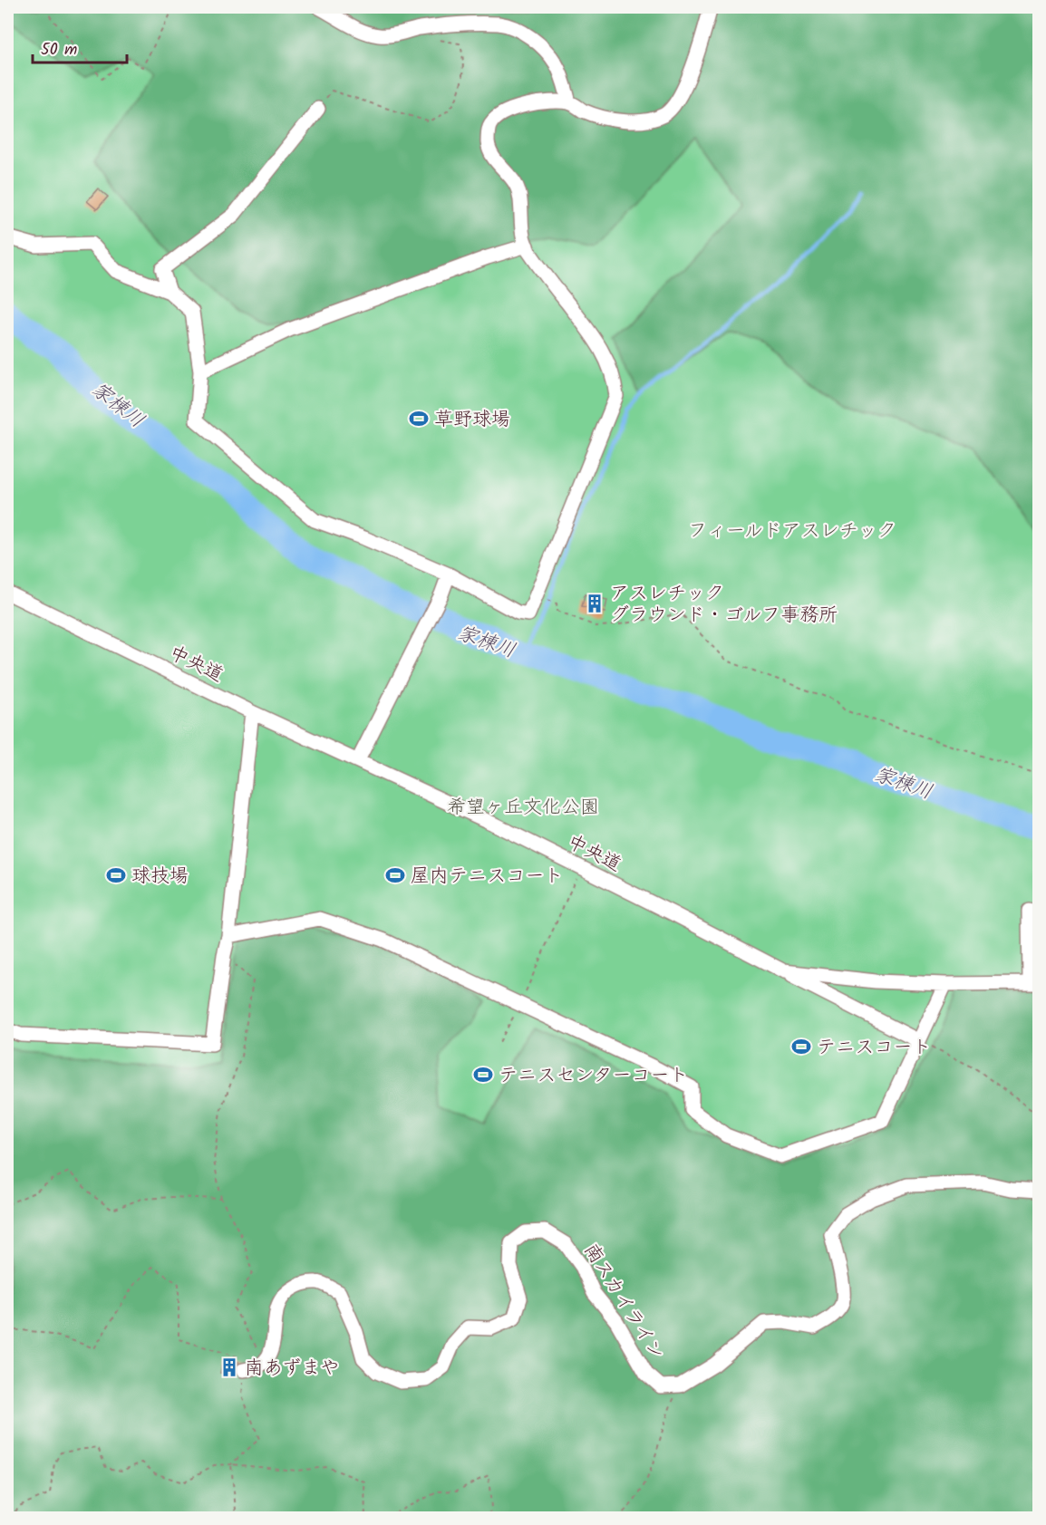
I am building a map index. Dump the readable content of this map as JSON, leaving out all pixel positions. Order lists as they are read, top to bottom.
{
  "streets": {
    "lane": ["中央道", "南スカイライン"]
  },
  "water": ["家棟川"],
  "parks": ["フィールドアスレチック", "希望ヶ丘文化公園"],
  "places": {
    "sports": [
      "草野球場",
      "球技場",
      "屋内テニスコート",
      "テニスコート",
      "テニスセンターコート"
    ],
    "building": ["アスレチック グラウンド・ゴルフ事務所", "南あずまや"]
  },
  "scale_bar": "50 m"
}
